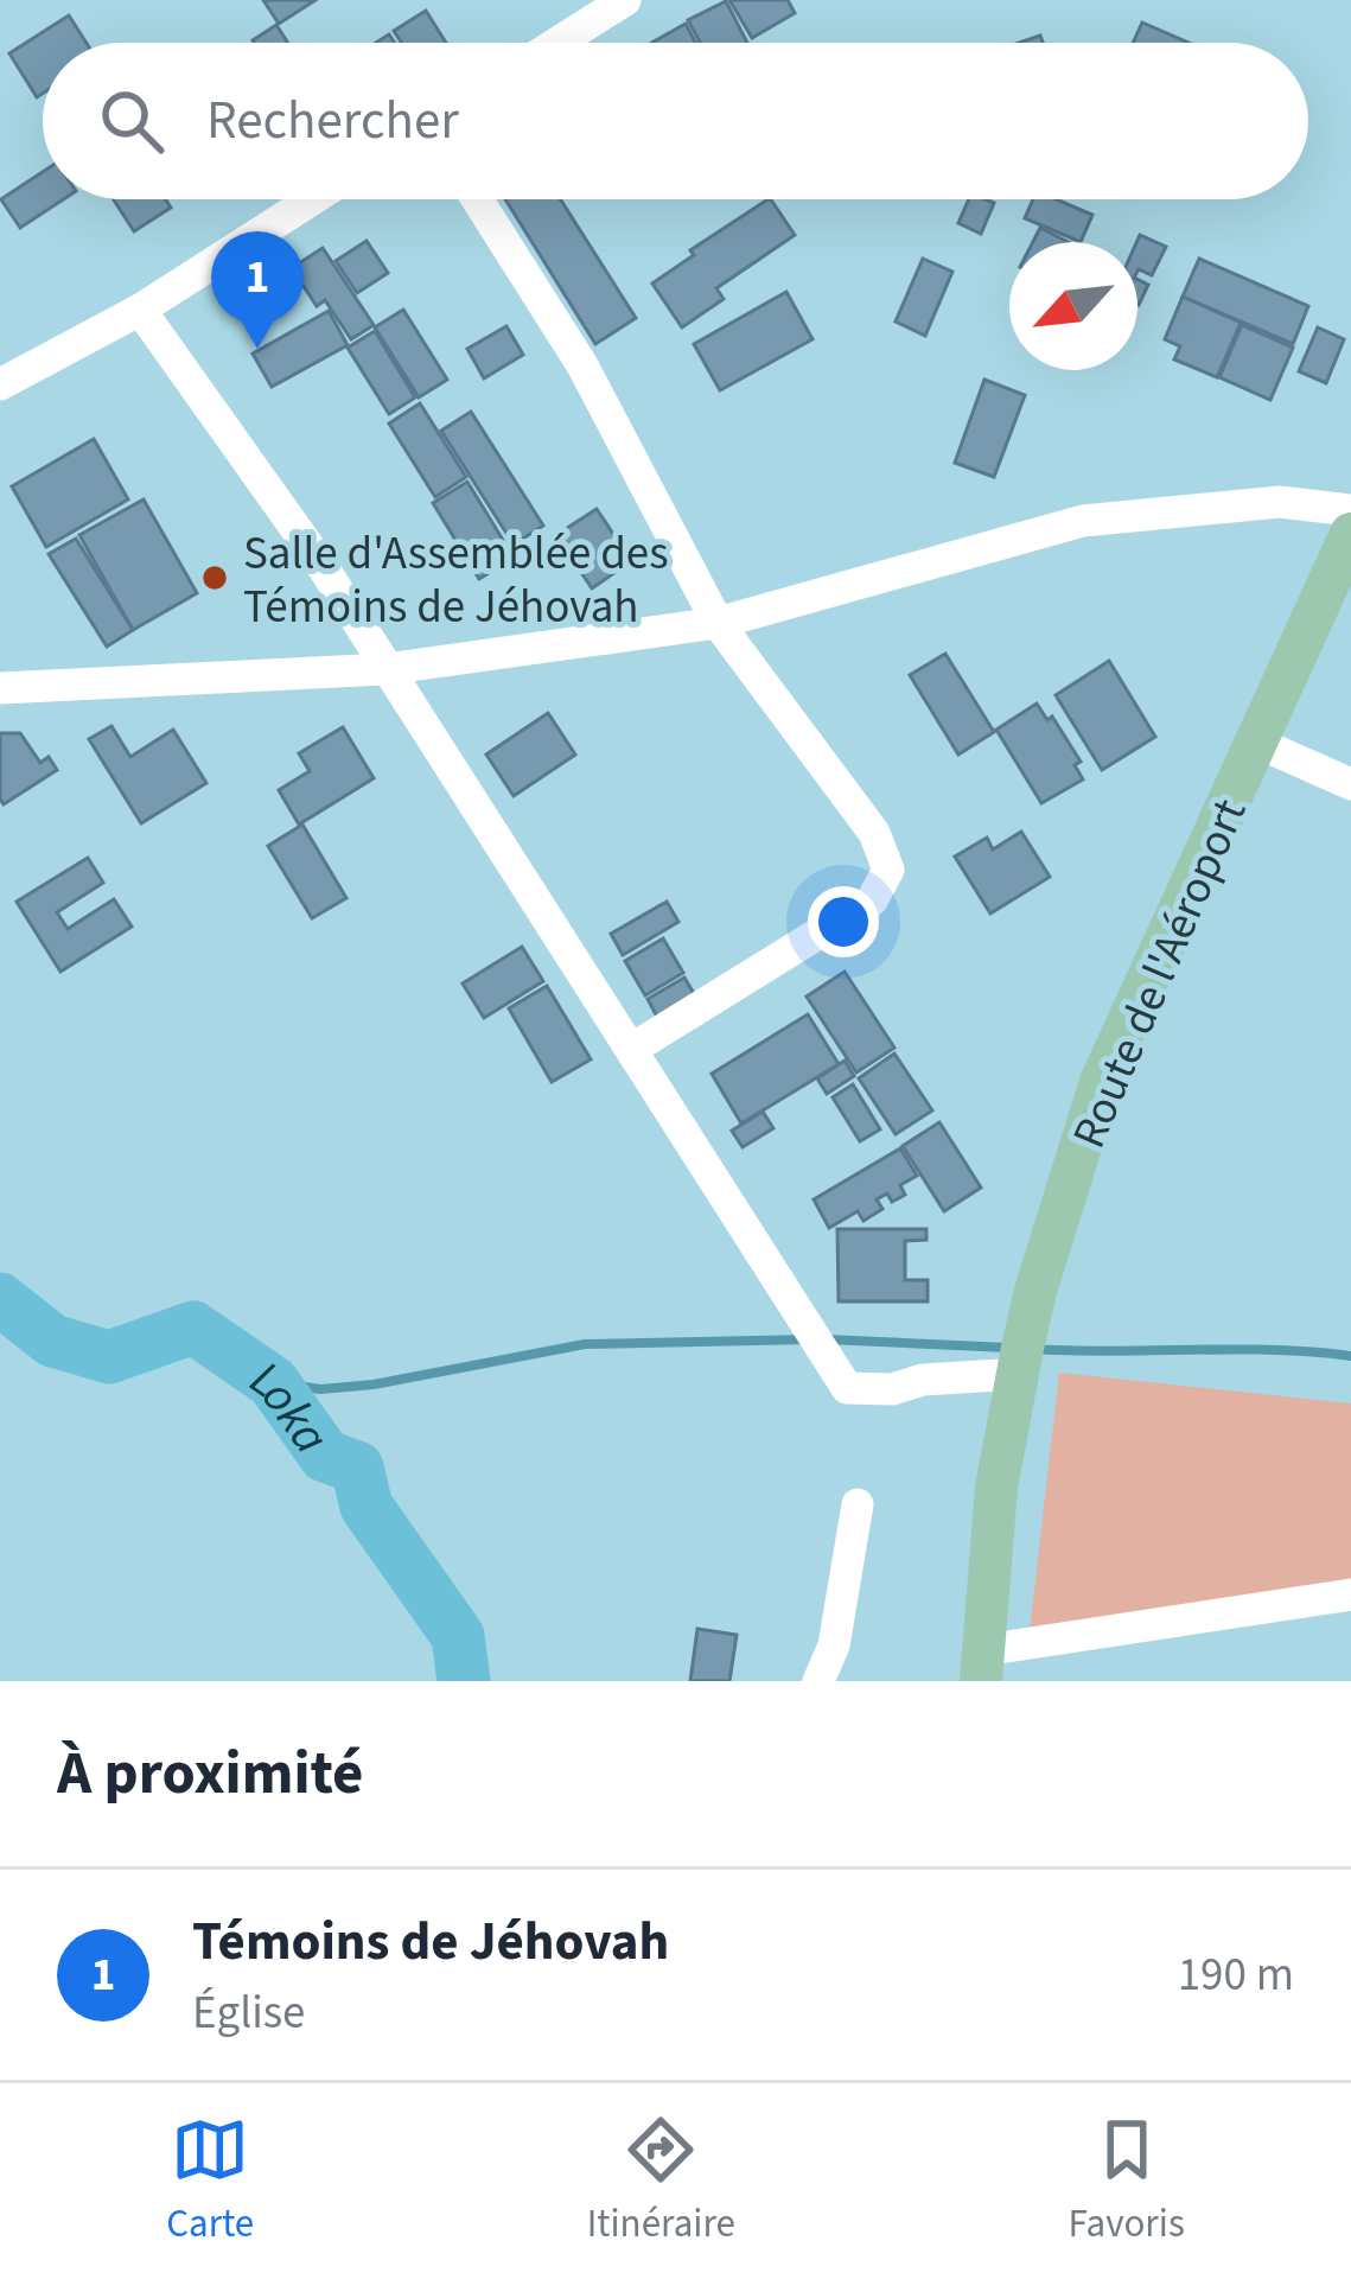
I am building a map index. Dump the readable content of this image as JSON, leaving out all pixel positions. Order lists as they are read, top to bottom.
{
  "streets": {
    "main road": ["Route de l'Aéroport"]
  },
  "water": ["Loka"],
  "places": ["Salle d'Assemblée des Témoins de Jéhovah"],
  "north": "bottom left",
  "page": {
    "search": "Rechercher",
    "pins": "1",
    "heading": "À proximité",
    "list": [
      {
        "mark": "1",
        "name": "Témoins de Jéhovah",
        "note": "Église",
        "value": "190 m"
      }
    ],
    "nav": ["Carte", "Itinéraire", "Favoris"]
  }
}
